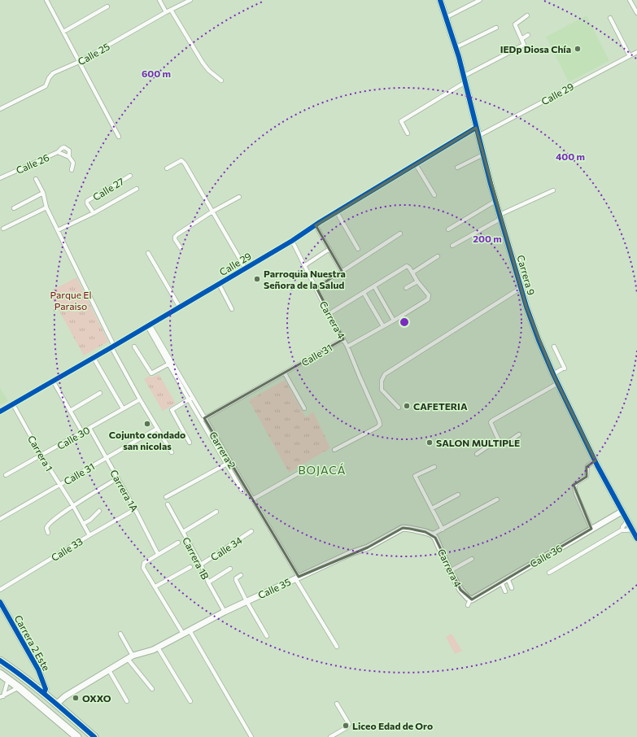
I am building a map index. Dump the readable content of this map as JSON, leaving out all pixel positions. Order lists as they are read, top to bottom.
{
  "streets": {
    "street": [
      "Calle 25",
      "Calle 29",
      "Calle 26",
      "Calle 27",
      "Carrera 9",
      "Carrera 4",
      "Calle 31",
      "Calle 30",
      "Carrera 2",
      "Carrera 1",
      "Carrera 1A",
      "Calle 34",
      "Calle 33",
      "Calle 36",
      "Carrera 1B",
      "Calle 35",
      "Carrera 2 Este"
    ]
  },
  "crossings": [
    ["Calle 29", "Carrera 9"],
    ["Calle 29", "Carrera 4"],
    ["Calle 29", "Carrera 1"],
    ["Carrera 9", "Calle 36"],
    ["Carrera 4", "Calle 31"],
    ["Carrera 4", "Calle 36"],
    ["Carrera 4", "Calle 35"],
    ["Calle 31", "Carrera 2"],
    ["Calle 31", "Carrera 1"],
    ["Calle 31", "Carrera 1A"],
    ["Calle 30", "Carrera 1"],
    ["Calle 30", "Carrera 1A"],
    ["Carrera 2", "Calle 35"],
    ["Carrera 1", "Calle 33"],
    ["Carrera 1A", "Calle 33"],
    ["Calle 34", "Carrera 1B"],
    ["Carrera 1B", "Calle 35"]
  ],
  "districts": ["BOJACÁ"],
  "parks": ["Parque El Paraiso"],
  "places": [
    "IEDp Diosa Chía",
    "Parroquia Nuestra Señora de la Salud",
    "CAFETERIA",
    "Cojunto condado san nicolas",
    "SALON MULTIPLE",
    "OXXO",
    "Liceo Edad de Oro"
  ],
  "rings": ["600 m", "400 m", "200 m"]
}
